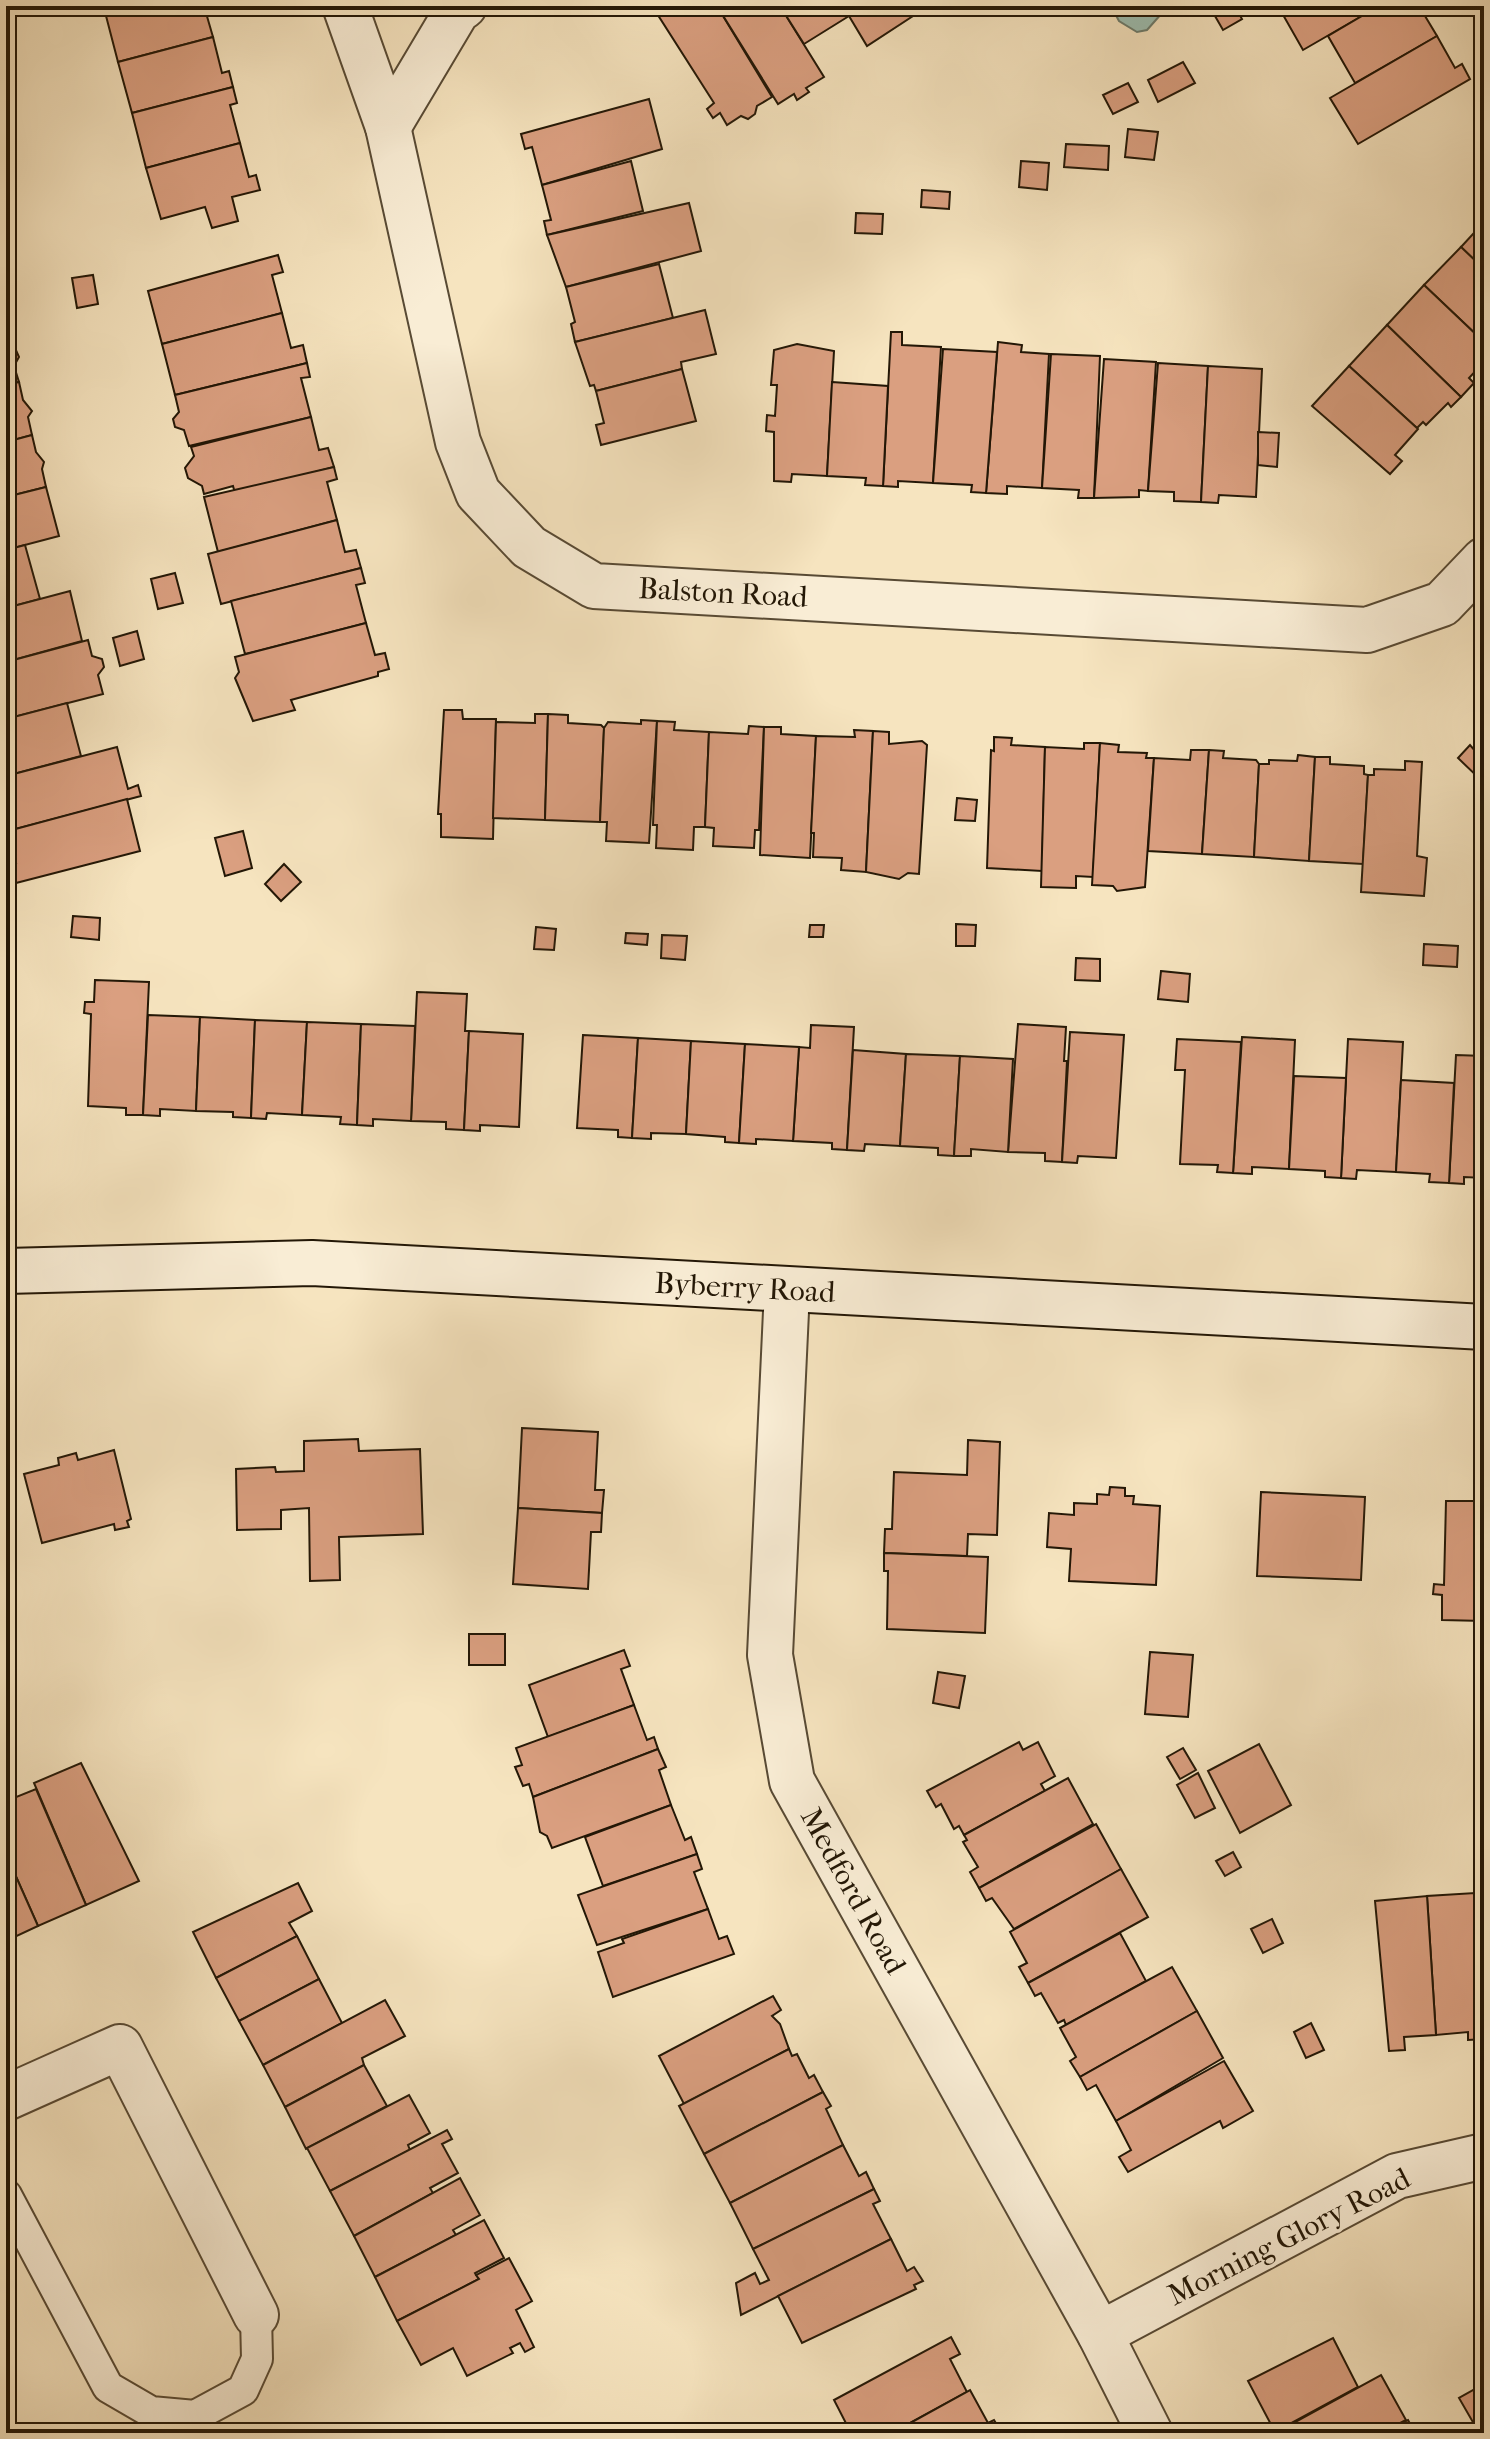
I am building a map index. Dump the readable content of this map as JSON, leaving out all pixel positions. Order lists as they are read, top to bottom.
{
  "streets": {
    "street": [
      "Balston Road",
      "Byberry Road",
      "Medford Road",
      "Morning Glory Road"
    ]
  },
  "crossings": [
    ["Byberry Road", "Medford Road"],
    ["Medford Road", "Morning Glory Road"]
  ]
}
